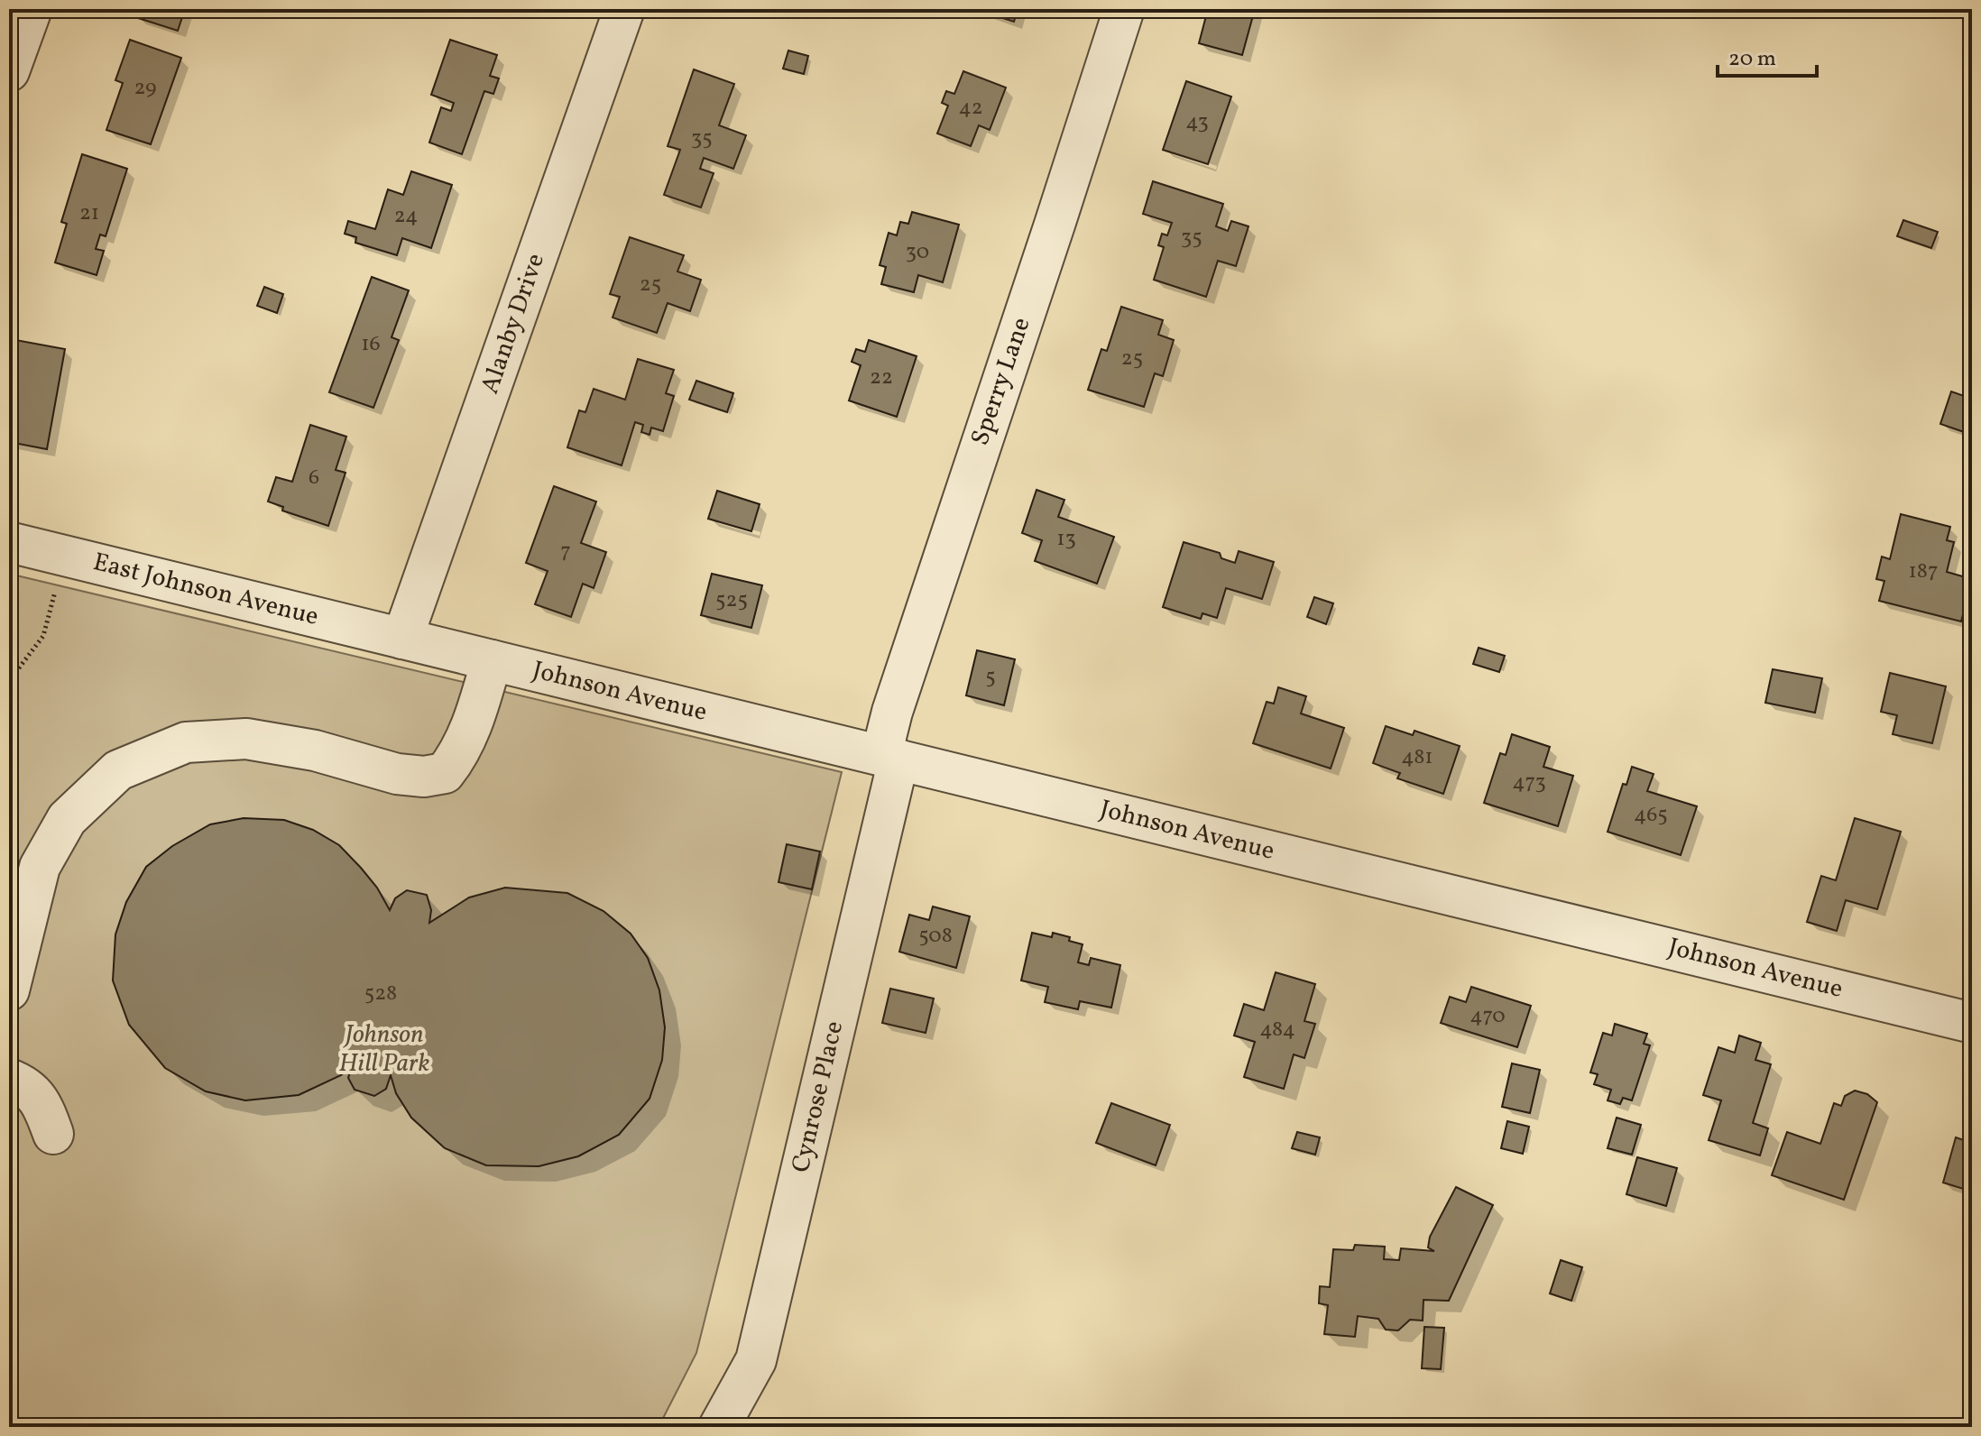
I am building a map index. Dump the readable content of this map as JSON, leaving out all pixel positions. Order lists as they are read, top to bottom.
{
  "streets": {
    "street": [
      "Alanby Drive",
      "Sperry Lane",
      "East Johnson Avenue",
      "Johnson Avenue",
      "Cynrose Place"
    ]
  },
  "crossings": [
    ["Alanby Drive", "East Johnson Avenue"],
    ["Alanby Drive", "Johnson Avenue"],
    ["Sperry Lane", "Johnson Avenue"],
    ["Sperry Lane", "Cynrose Place"],
    ["East Johnson Avenue", "Johnson Avenue"],
    ["Johnson Avenue", "Cynrose Place"]
  ],
  "parks": ["Johnson Hill Park"],
  "house_numbers": [
    "29",
    "42",
    "43",
    "35",
    "21",
    "24",
    "35",
    "30",
    "25",
    "16",
    "25",
    "22",
    "6",
    "13",
    "7",
    "187",
    "525",
    "5",
    "481",
    "473",
    "465",
    "508",
    "528",
    "470",
    "484"
  ],
  "scale_bar": "20 m"
}
